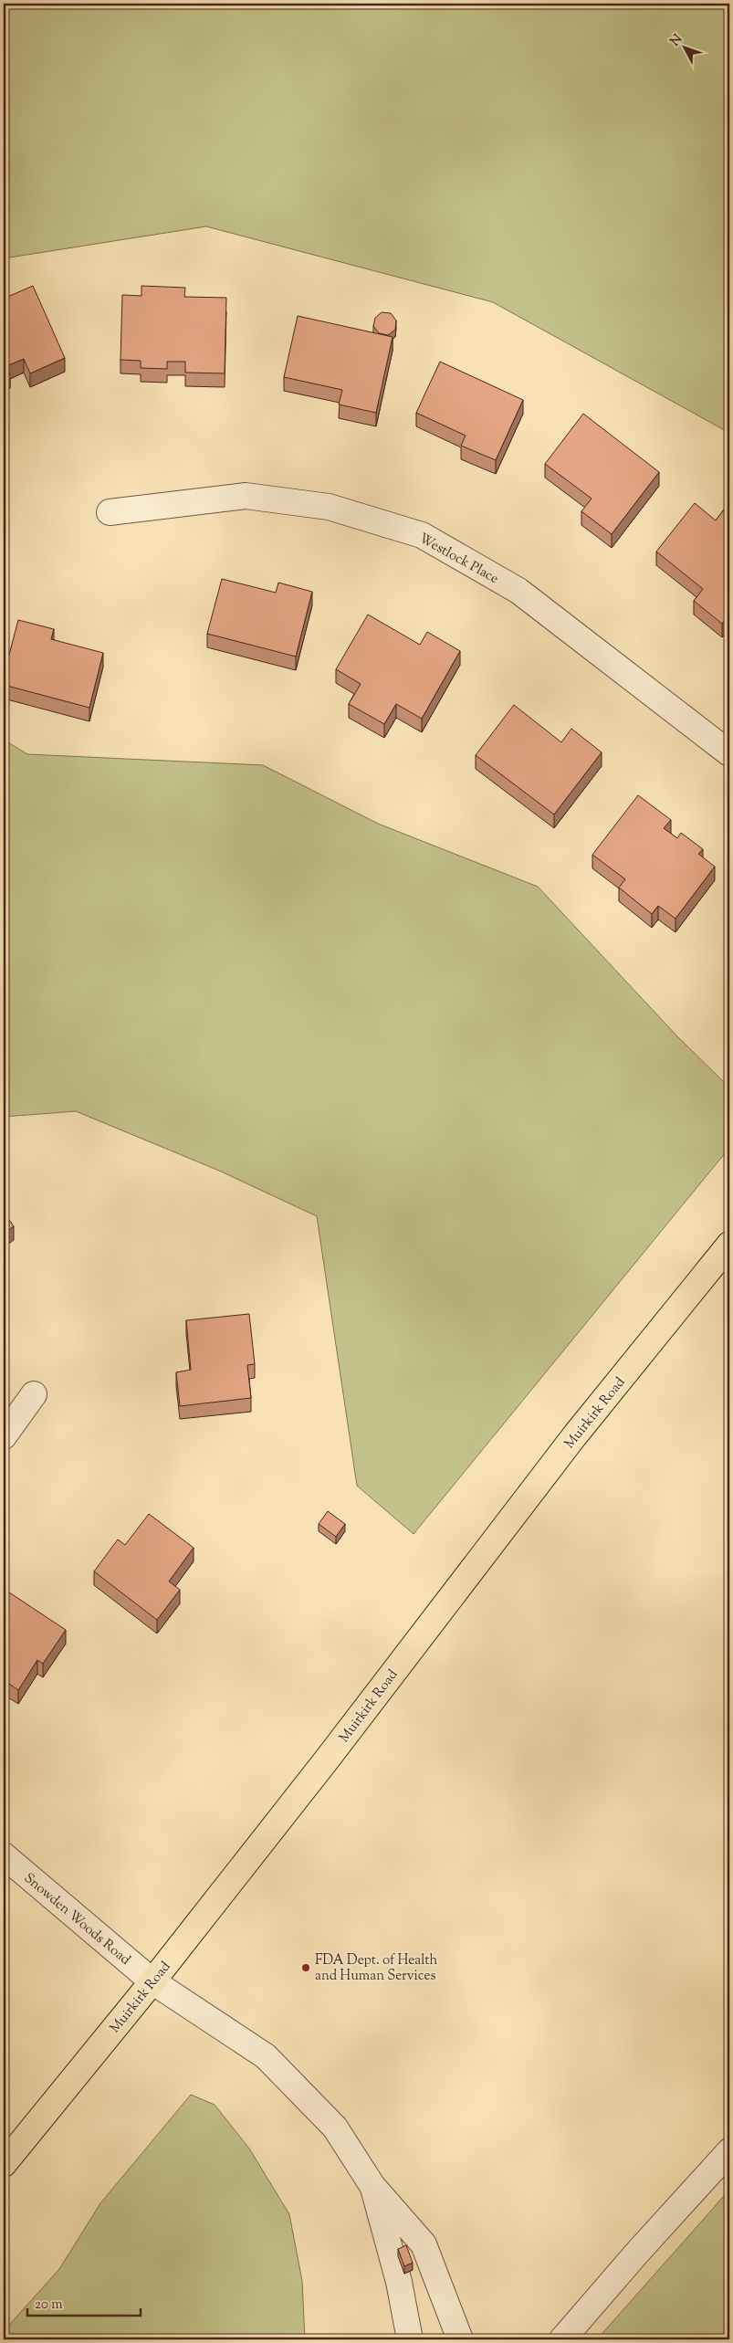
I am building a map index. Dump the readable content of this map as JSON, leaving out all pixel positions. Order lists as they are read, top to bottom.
{
  "streets": {
    "main road": ["Muirkirk Road"],
    "street": ["Westlock Place", "Snowden Woods Road"]
  },
  "crossings": [
    ["Muirkirk Road", "Snowden Woods Road"]
  ],
  "places": ["FDA Dept. of Health and Human Services"],
  "scale_bar": "20 m",
  "north": "top left"
}
